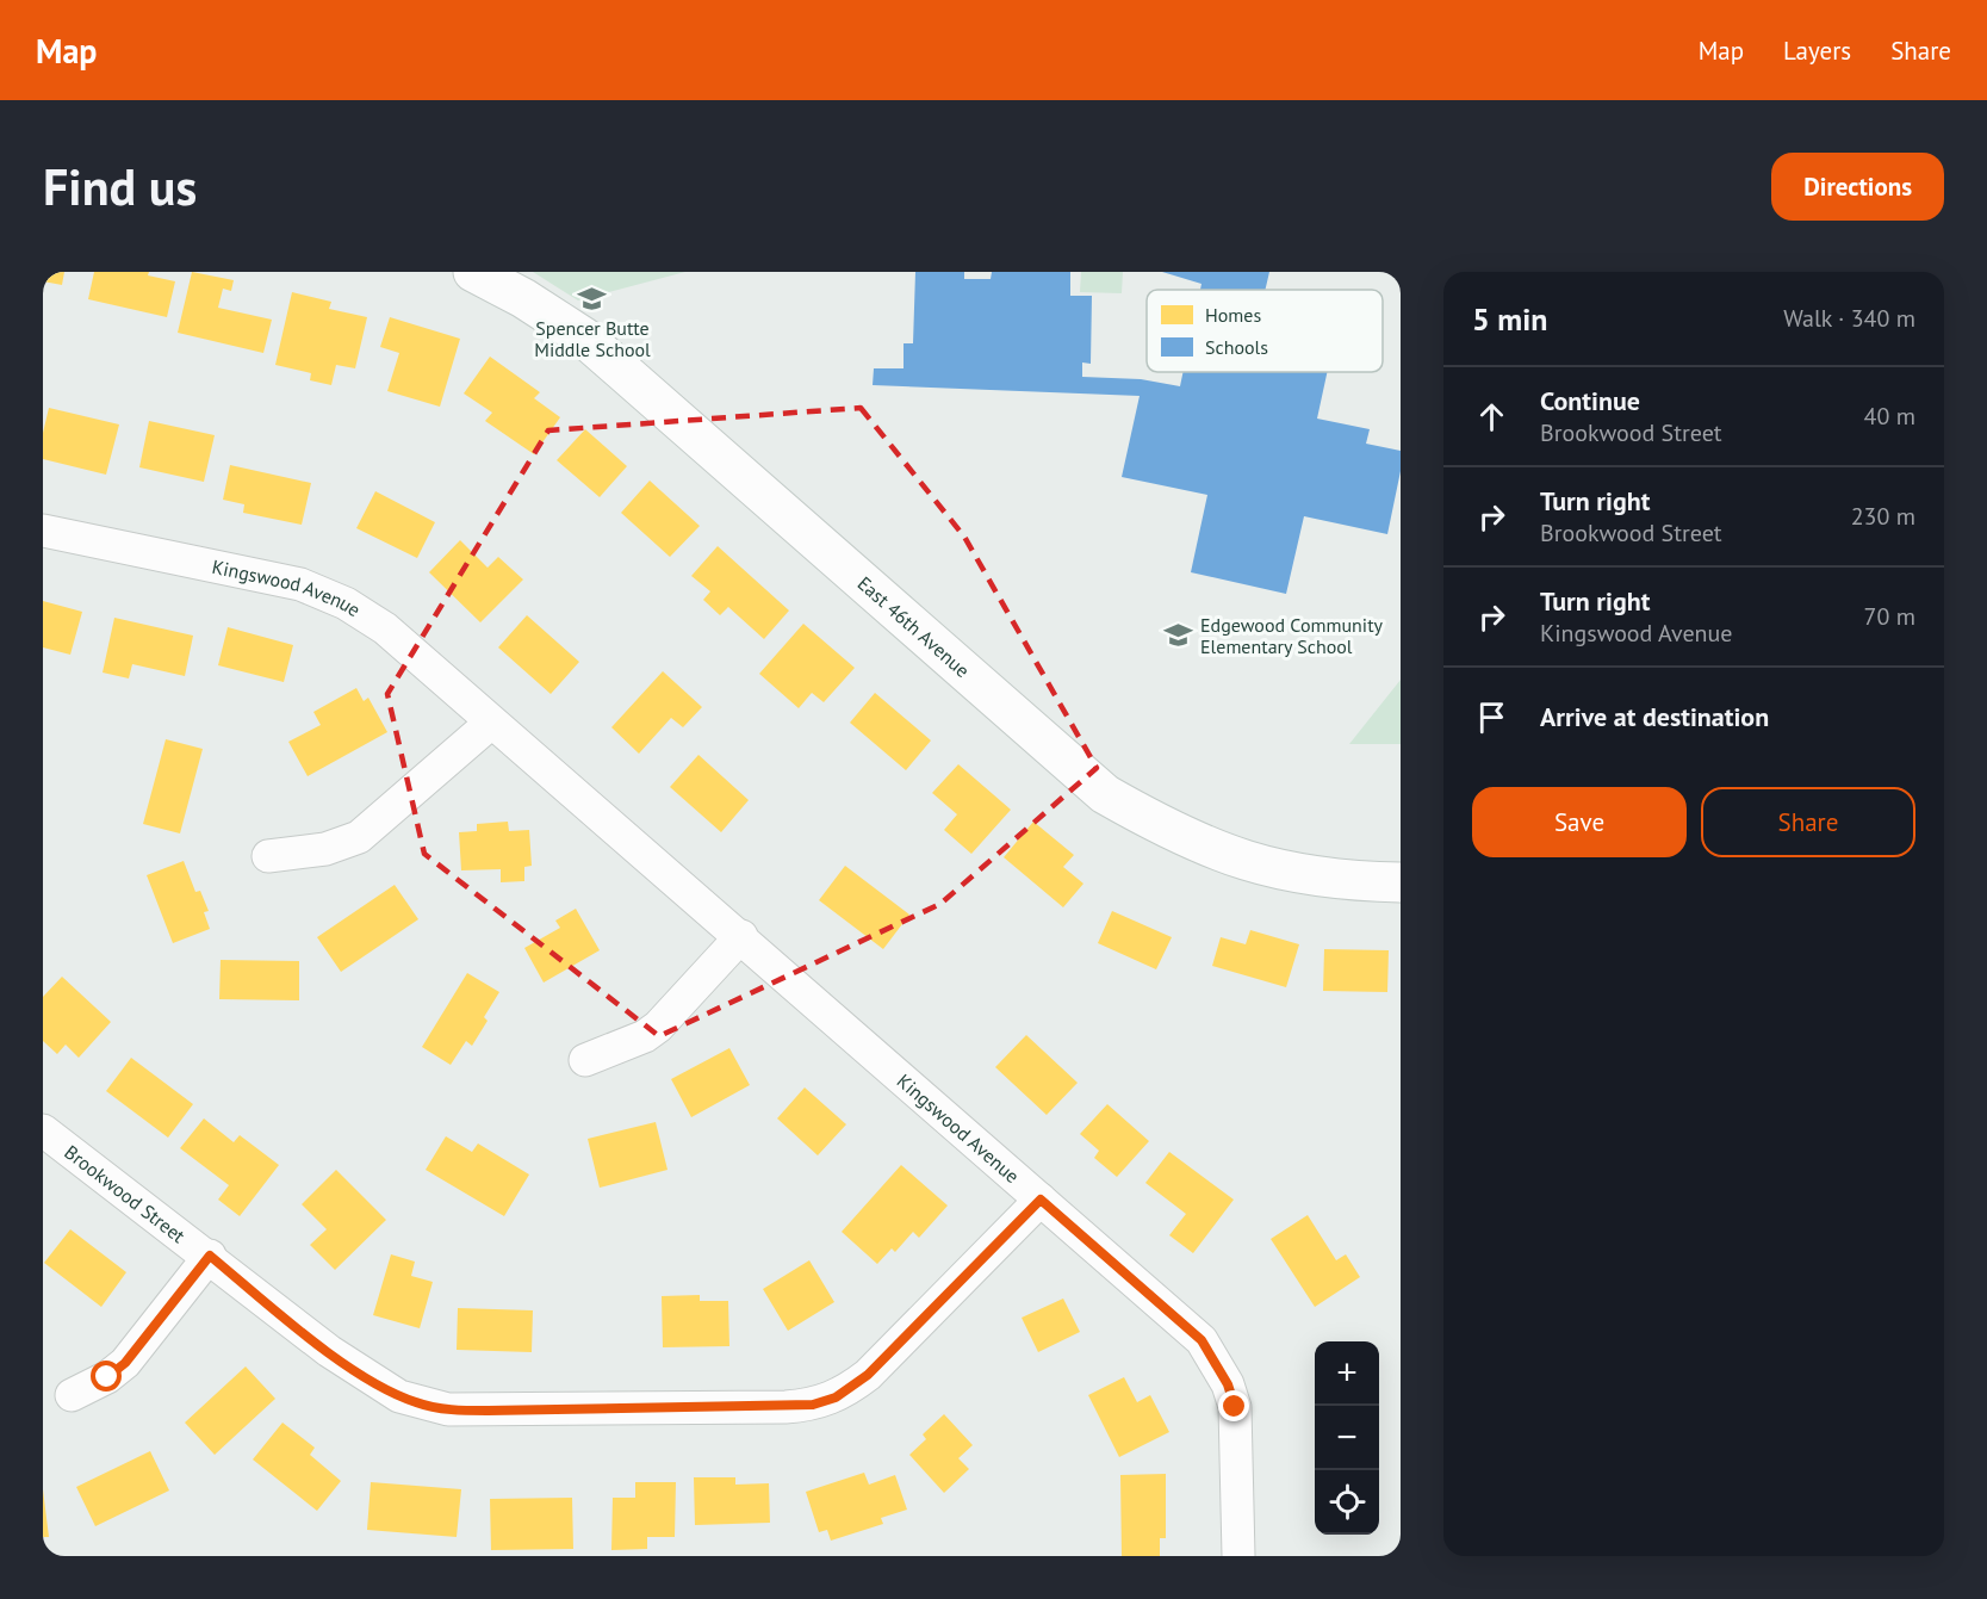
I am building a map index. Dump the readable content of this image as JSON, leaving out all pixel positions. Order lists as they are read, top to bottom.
{
  "streets": {
    "street": ["Kingswood Avenue", "East 46th Avenue", "Brookwood Street"]
  },
  "crossings": [
    ["Kingswood Avenue", "Brookwood Street"]
  ],
  "places": {
    "school or university": ["Spencer Butte Middle School", "Edgewood Community Elementary School"]
  },
  "legend": ["Homes", "Schools"],
  "page": {
    "header": "Map",
    "nav": ["Map", "Layers", "Share"],
    "buttons": [
      "Directions",
      ["Save", "Share"]
    ],
    "title": "Find us",
    "heading": ["5 min", "Walk · 340 m"],
    "list": [
      ["Continue", "Brookwood Street", "40 m"],
      ["Turn right", "Brookwood Street", "230 m"],
      ["Turn right", "Kingswood Avenue", "70 m"],
      "Arrive at destination"
    ],
    "map_buttons": ["+", "−"]
  }
}
